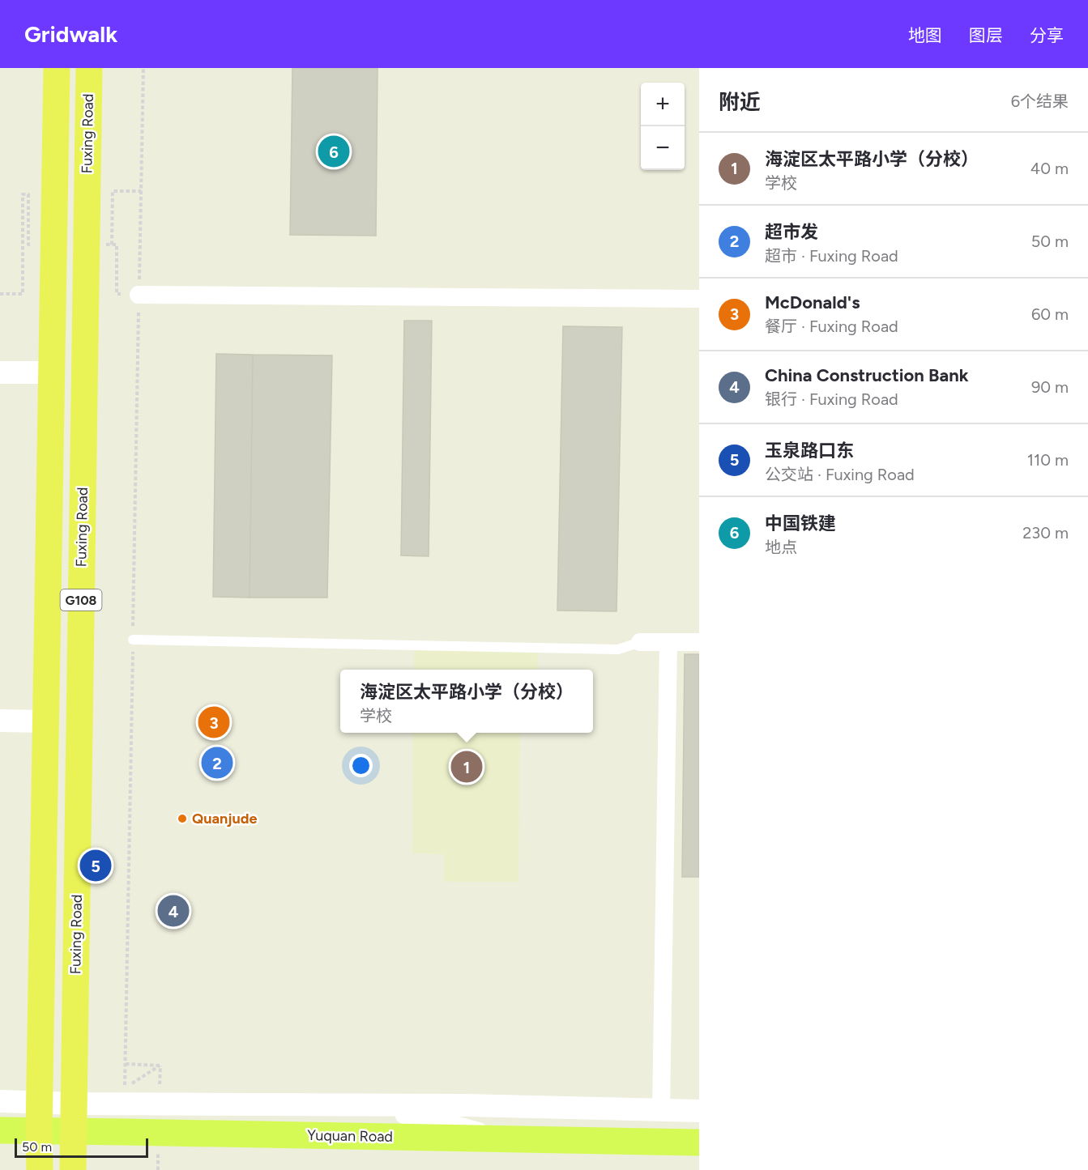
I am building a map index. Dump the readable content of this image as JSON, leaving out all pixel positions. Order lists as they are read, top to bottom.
{
  "streets": {
    "highway": ["Fuxing Road", "G108"],
    "main road": ["Yuquan Road"]
  },
  "crossings": [
    ["Fuxing Road", "G108"],
    ["Fuxing Road", "Yuquan Road"],
    ["G108", "Yuquan Road"]
  ],
  "places": ["Quanjude"],
  "scale_bar": "50 m",
  "page": {
    "header": "Gridwalk",
    "nav": ["地图", "图层", "分享"],
    "heading": ["附近", "6个结果"],
    "map_buttons": ["+", "−"],
    "list": [
      {
        "mark": "1",
        "name": "海淀区太平路小学（分校）",
        "note": "学校",
        "value": "40 m"
      },
      {
        "mark": "2",
        "name": "超市发",
        "note": "超市 · Fuxing Road",
        "value": "50 m"
      },
      {
        "mark": "3",
        "name": "McDonald's",
        "note": "餐厅 · Fuxing Road",
        "value": "60 m"
      },
      {
        "mark": "4",
        "name": "China Construction Bank",
        "note": "银行 · Fuxing Road",
        "value": "90 m"
      },
      {
        "mark": "5",
        "name": "玉泉路口东",
        "note": "公交站 · Fuxing Road",
        "value": "110 m"
      },
      {
        "mark": "6",
        "name": "中国铁建",
        "note": "地点",
        "value": "230 m"
      }
    ],
    "pins": [
      "6",
      "3",
      "2",
      "1",
      "5",
      "4"
    ],
    "popup": ["海淀区太平路小学（分校）", "学校"],
    "scale": "50 m"
  }
}
